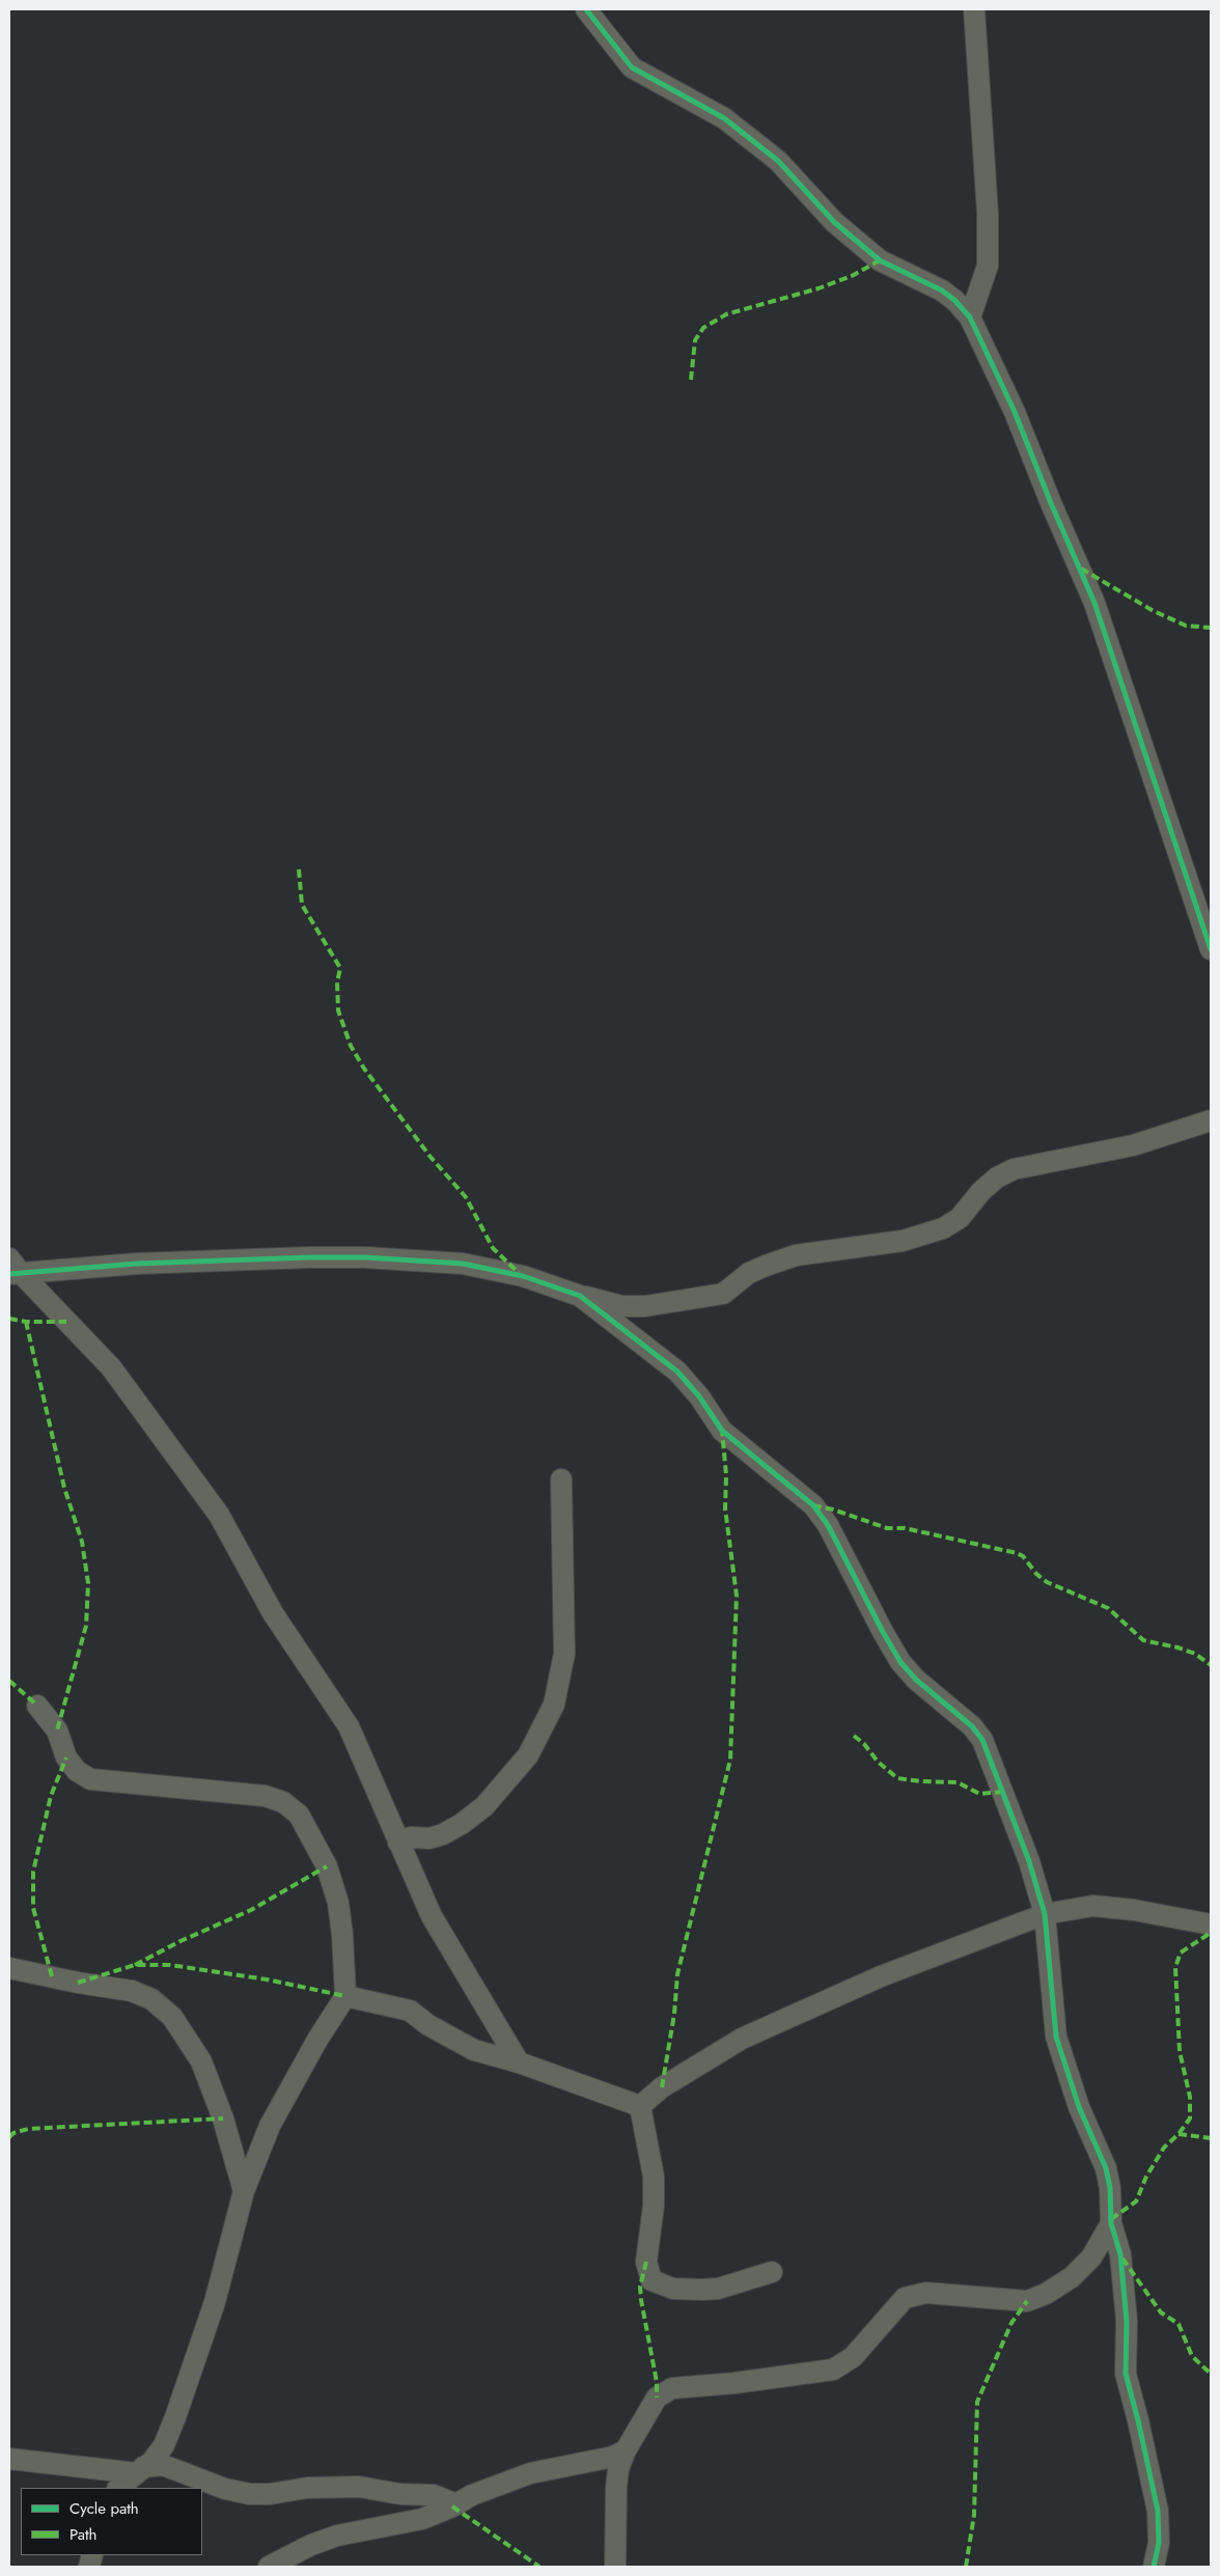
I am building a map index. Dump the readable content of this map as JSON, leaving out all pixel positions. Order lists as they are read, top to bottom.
{
  "legend": ["Cycle path", "Path"]
}
